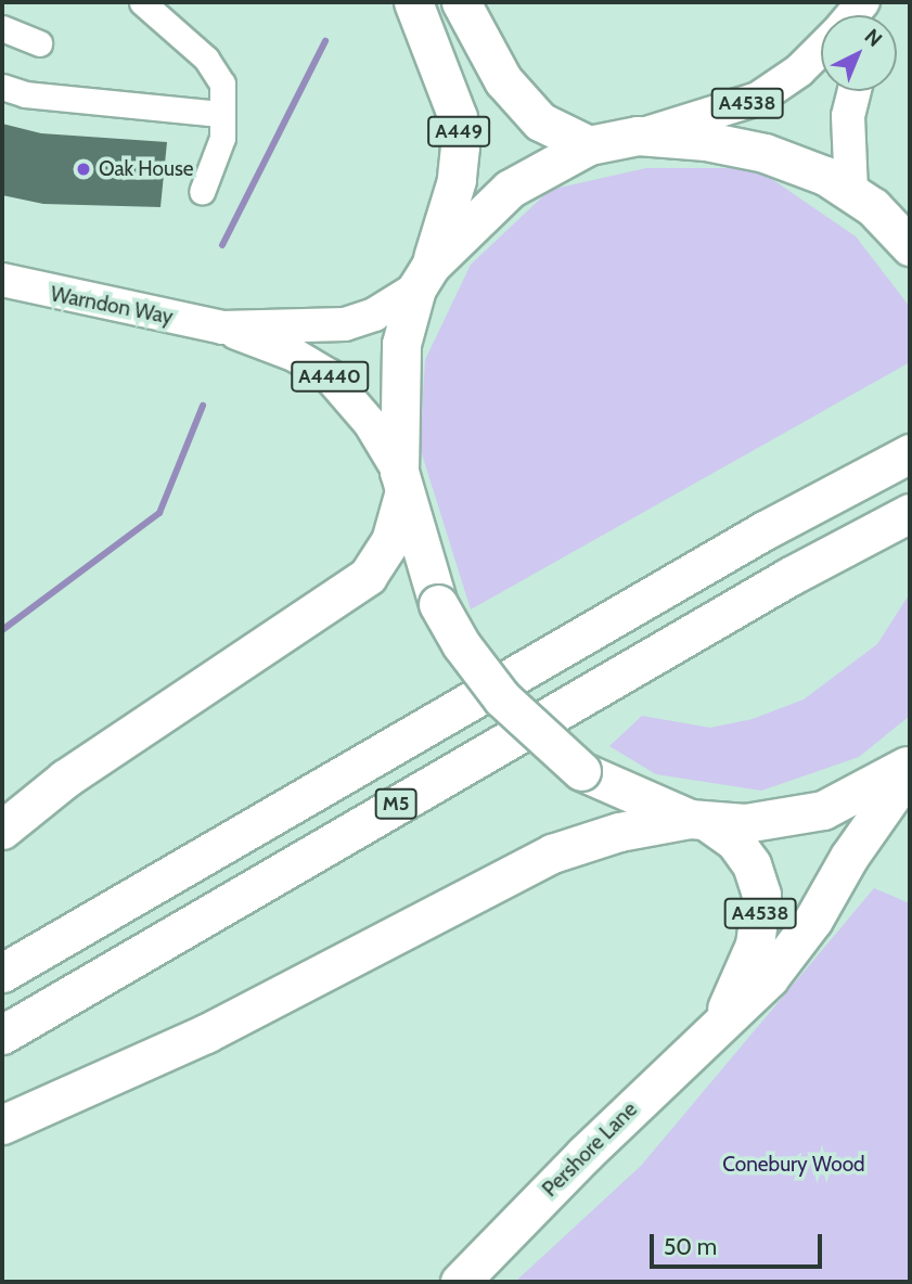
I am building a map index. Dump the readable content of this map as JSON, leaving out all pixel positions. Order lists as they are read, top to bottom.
{
  "streets": {
    "highway": [
      "A4538",
      "A449",
      "M5",
      "Pershore Lane"
    ],
    "main road": ["Warndon Way", "A4440"]
  },
  "crossings": [
    ["A449", "Warndon Way"]
  ],
  "parks": ["Conebury Wood"],
  "places": ["Oak House"],
  "scale_bar": "50 m",
  "north": "top right"
}
